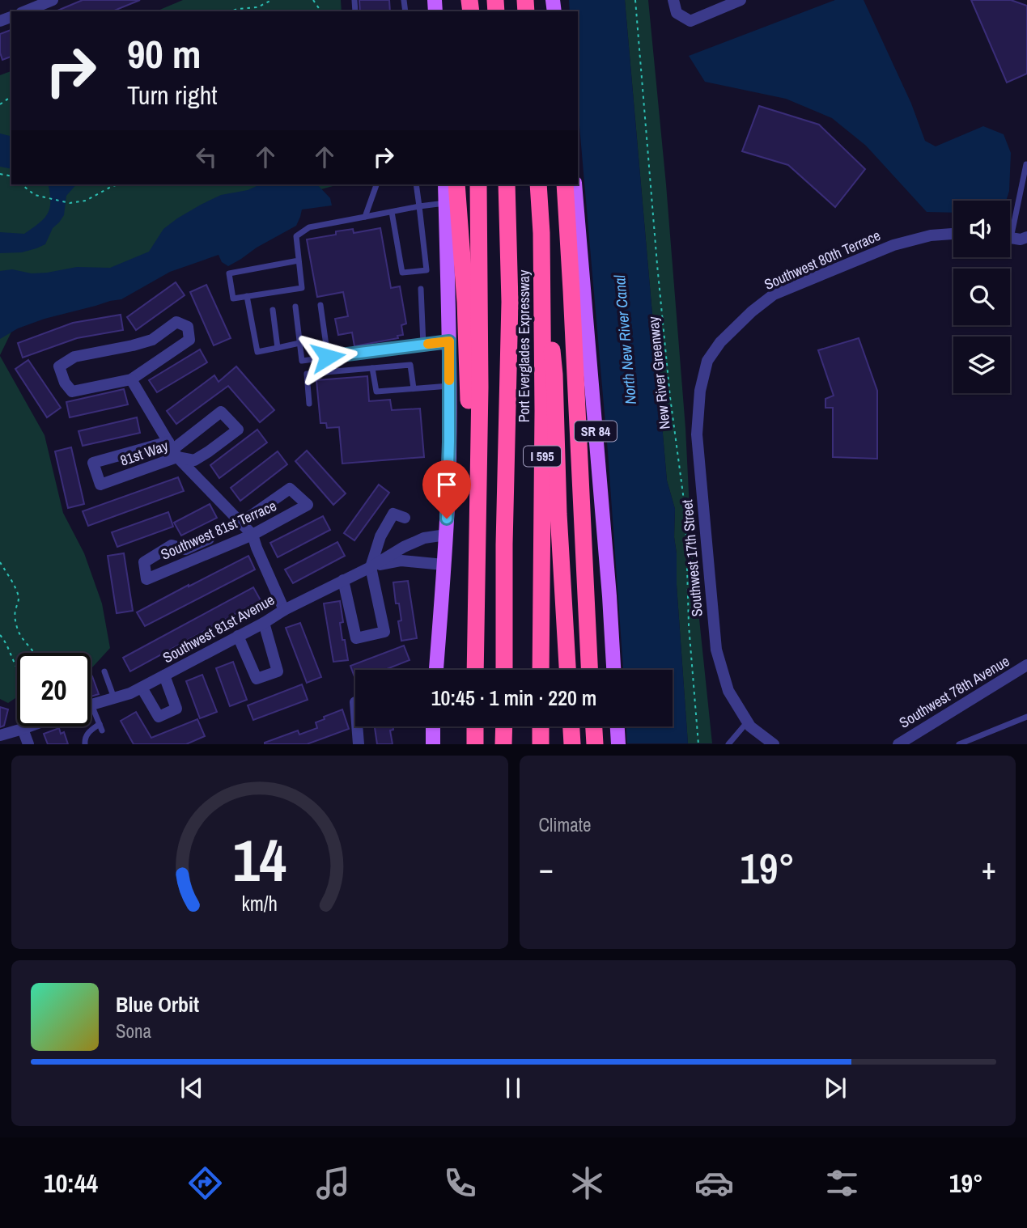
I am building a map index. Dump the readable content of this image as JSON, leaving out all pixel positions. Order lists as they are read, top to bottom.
{
  "streets": {
    "highway": ["Port Everglades Expressway", "I 595"],
    "main road": ["SR 84"],
    "street": [
      "Southwest 80th Terrace",
      "81st Way",
      "Southwest 81st Terrace",
      "Southwest 17th Street",
      "Southwest 81st Avenue",
      "Southwest 78th Avenue"
    ],
    "path": ["New River Greenway"]
  },
  "crossings": [
    ["Southwest 80th Terrace", "Southwest 17th Street"]
  ],
  "water": ["North New River Canal"],
  "page": {
    "turn": ["90 m", "Turn right"],
    "limit": "20",
    "trip": "10:45 · 1 min · 220 m",
    "tile": "Climate",
    "heat": ["−", "19°", "+"],
    "song": ["Blue Orbit", "Sona"],
    "tabs": ["10:44", "19°"],
    "gauge": ["14", "km/h"]
  }
}
